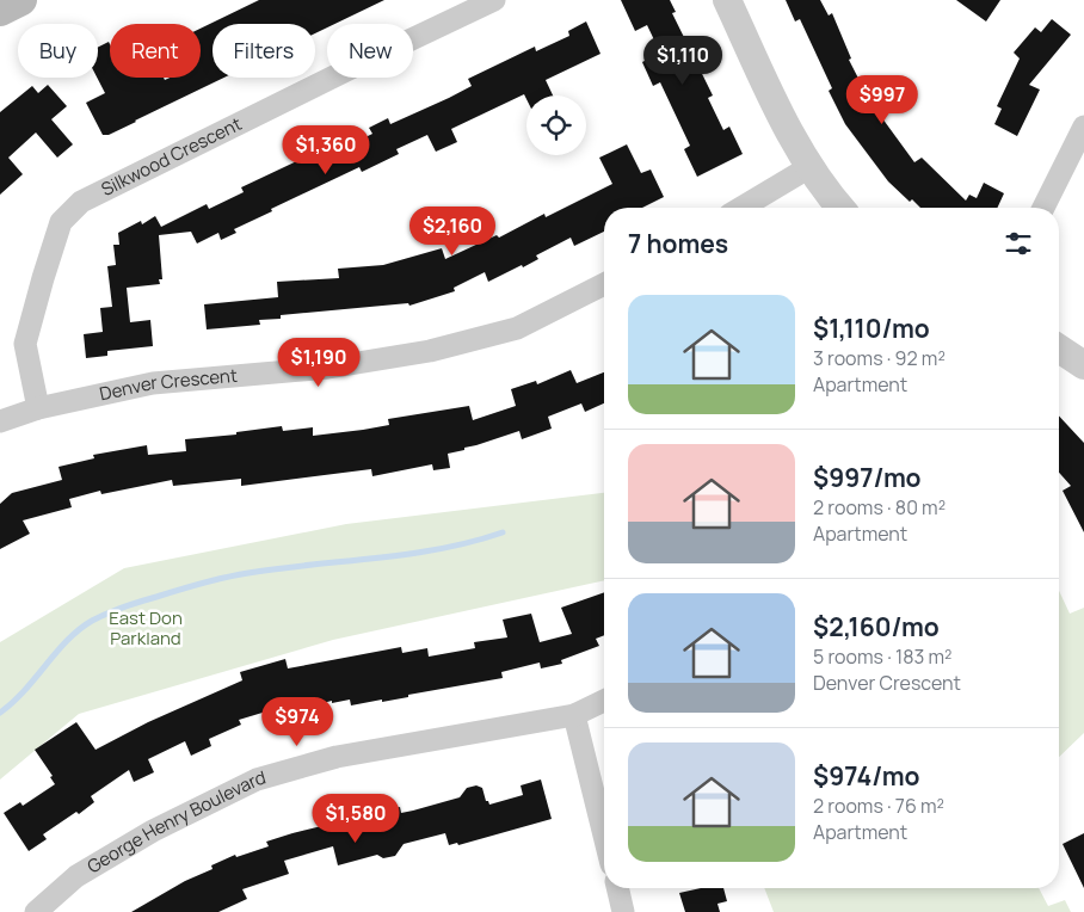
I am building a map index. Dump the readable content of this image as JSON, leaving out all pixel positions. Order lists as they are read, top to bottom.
{
  "streets": {
    "street": ["Silkwood Crescent", "Denver Crescent", "George Henry Boulevard"]
  },
  "crossings": [
    ["Silkwood Crescent", "Denver Crescent"]
  ],
  "parks": ["East Don Parkland"],
  "page": {
    "chip": [
      "Buy",
      "Rent",
      "Filters",
      "New"
    ],
    "price": [
      "$1,110",
      "$997",
      "$1,360",
      "$2,160",
      "$1,190",
      "$974",
      "$1,580"
    ],
    "heading": "7 homes",
    "list": [
      {
        "name": "$1,110/mo",
        "note": "3 rooms · 92 m² · Apartment"
      },
      {
        "name": "$997/mo",
        "note": "2 rooms · 80 m² · Apartment"
      },
      {
        "name": "$2,160/mo",
        "note": "5 rooms · 183 m² · Denver Crescent"
      },
      {
        "name": "$974/mo",
        "note": "2 rooms · 76 m² · Apartment"
      }
    ]
  }
}
